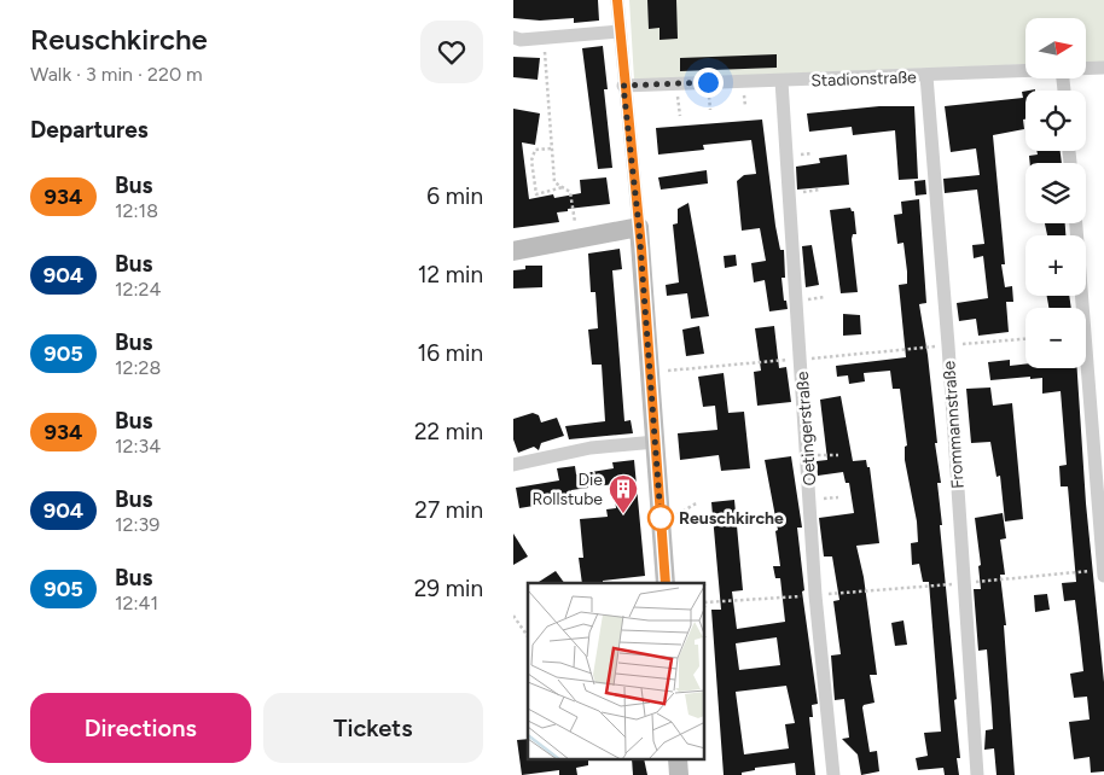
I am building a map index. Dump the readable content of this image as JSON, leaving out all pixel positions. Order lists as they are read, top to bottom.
{
  "streets": {
    "street": ["Stadionstraße", "Frommannstraße", "Oetingerstraße"]
  },
  "crossings": [
    ["Stadionstraße", "Frommannstraße"],
    ["Stadionstraße", "Oetingerstraße"]
  ],
  "places": {
    "building": ["Die Rollstube"],
    "other": ["Reuschkirche"]
  },
  "lines": ["bus line 934"],
  "north": "right",
  "page": {
    "heading": [
      ["Reuschkirche", "Walk · 3 min · 220 m"],
      "Departures"
    ],
    "map_buttons": ["+", "−"],
    "list": [
      {
        "mark": "934",
        "name": "Bus",
        "note": "12:18",
        "value": "6 min"
      },
      {
        "mark": "904",
        "name": "Bus",
        "note": "12:24",
        "value": "12 min"
      },
      {
        "mark": "905",
        "name": "Bus",
        "note": "12:28",
        "value": "16 min"
      },
      {
        "mark": "934",
        "name": "Bus",
        "note": "12:34",
        "value": "22 min"
      },
      {
        "mark": "904",
        "name": "Bus",
        "note": "12:39",
        "value": "27 min"
      },
      {
        "mark": "905",
        "name": "Bus",
        "note": "12:41",
        "value": "29 min"
      }
    ],
    "buttons": ["Directions", "Tickets"]
  }
}
